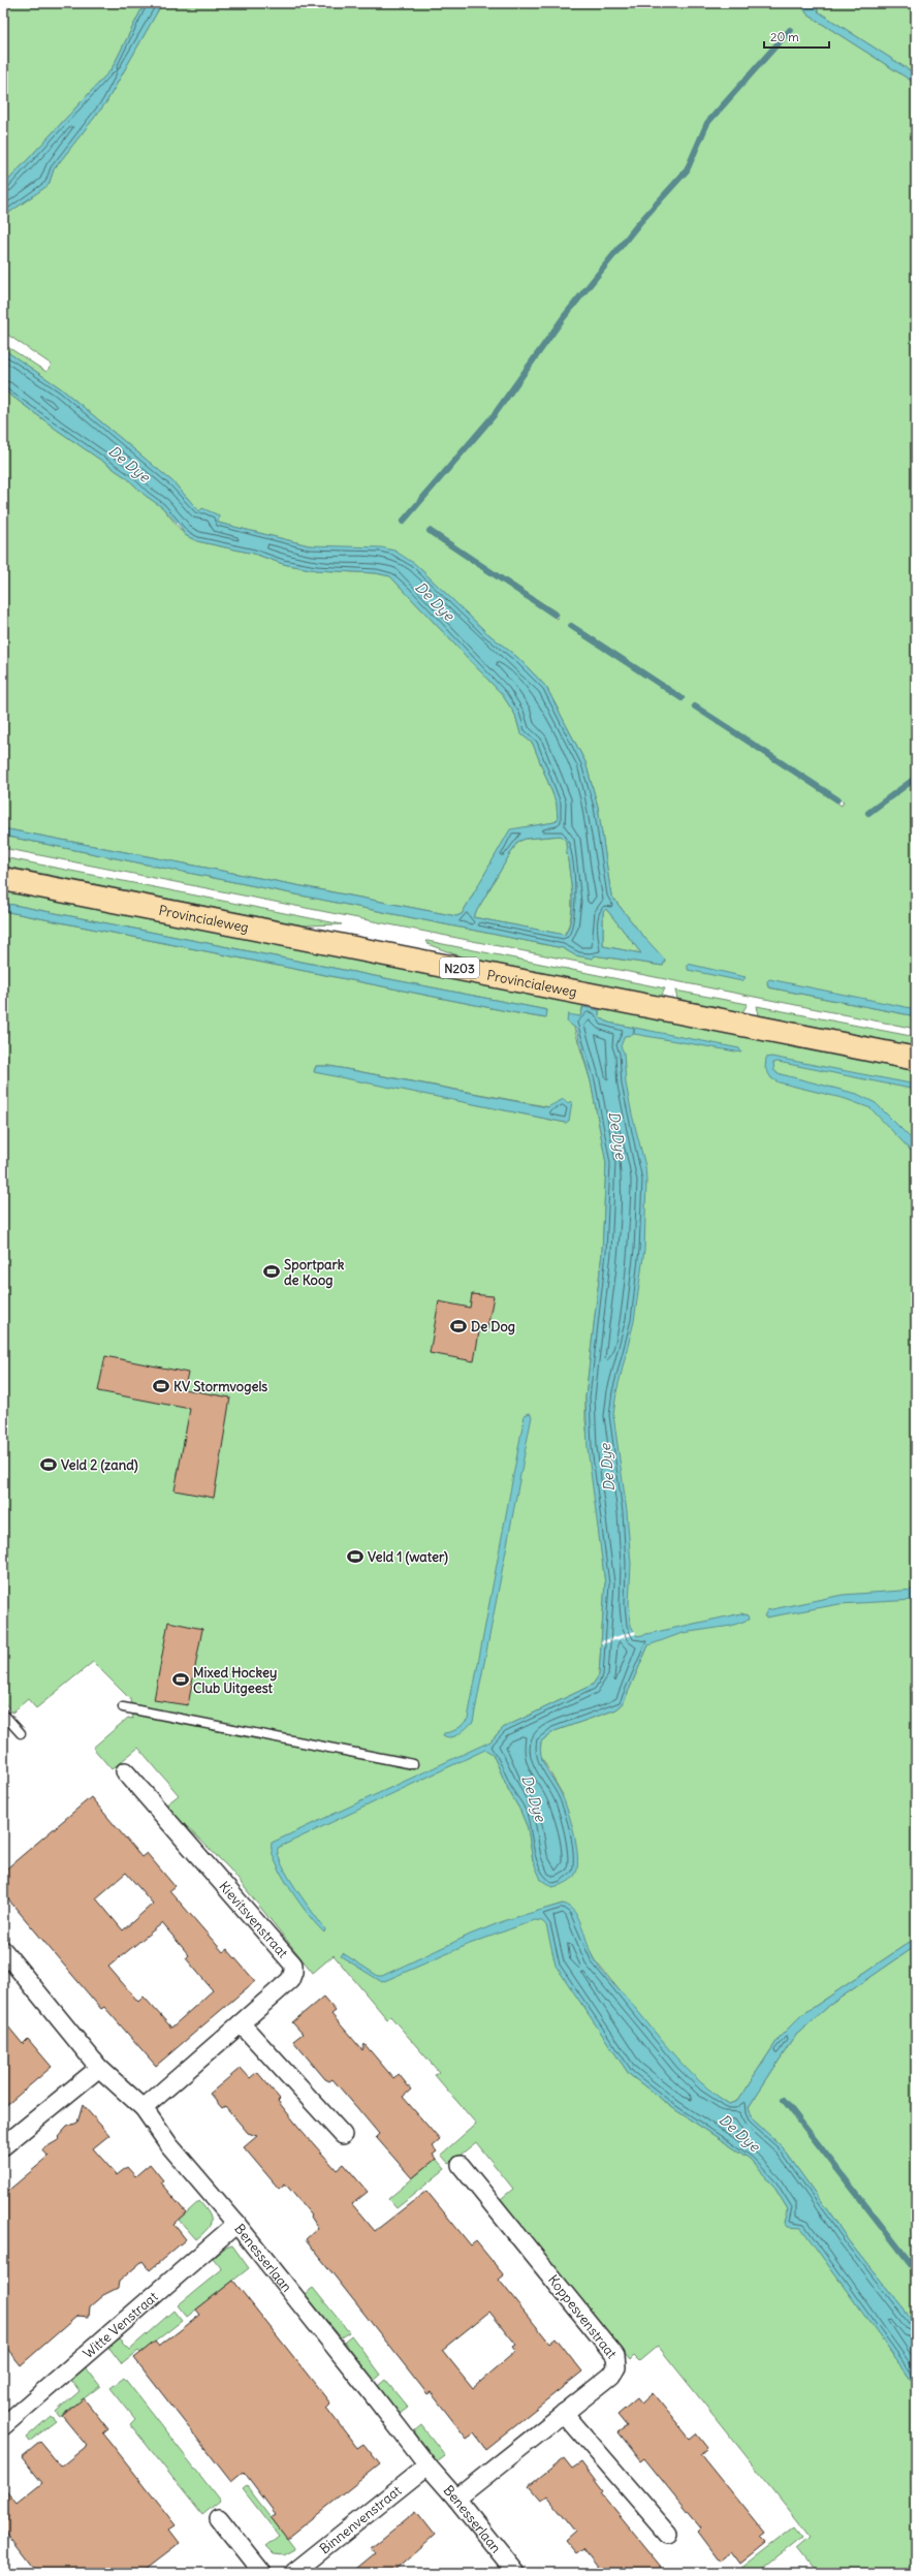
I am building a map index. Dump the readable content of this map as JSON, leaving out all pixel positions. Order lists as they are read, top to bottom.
{
  "streets": {
    "main road": ["Provincialeweg", "N203"],
    "street": [
      "Kievitsvenstraat",
      "Benesserlaan",
      "Koppesvenstraat",
      "Witte Venstraat",
      "Binnenvenstraat"
    ]
  },
  "crossings": [
    ["Kievitsvenstraat", "Benesserlaan"],
    ["Benesserlaan", "Koppesvenstraat"],
    ["Benesserlaan", "Witte Venstraat"],
    ["Benesserlaan", "Binnenvenstraat"]
  ],
  "water": ["De Dye"],
  "places": {
    "sports": [
      "Sportpark de Koog",
      "De Dog",
      "KV Stormvogels",
      "Veld 2 (zand)",
      "Veld 1 (water)",
      "Mixed Hockey Club Uitgeest"
    ]
  },
  "scale_bar": "20 m"
}
